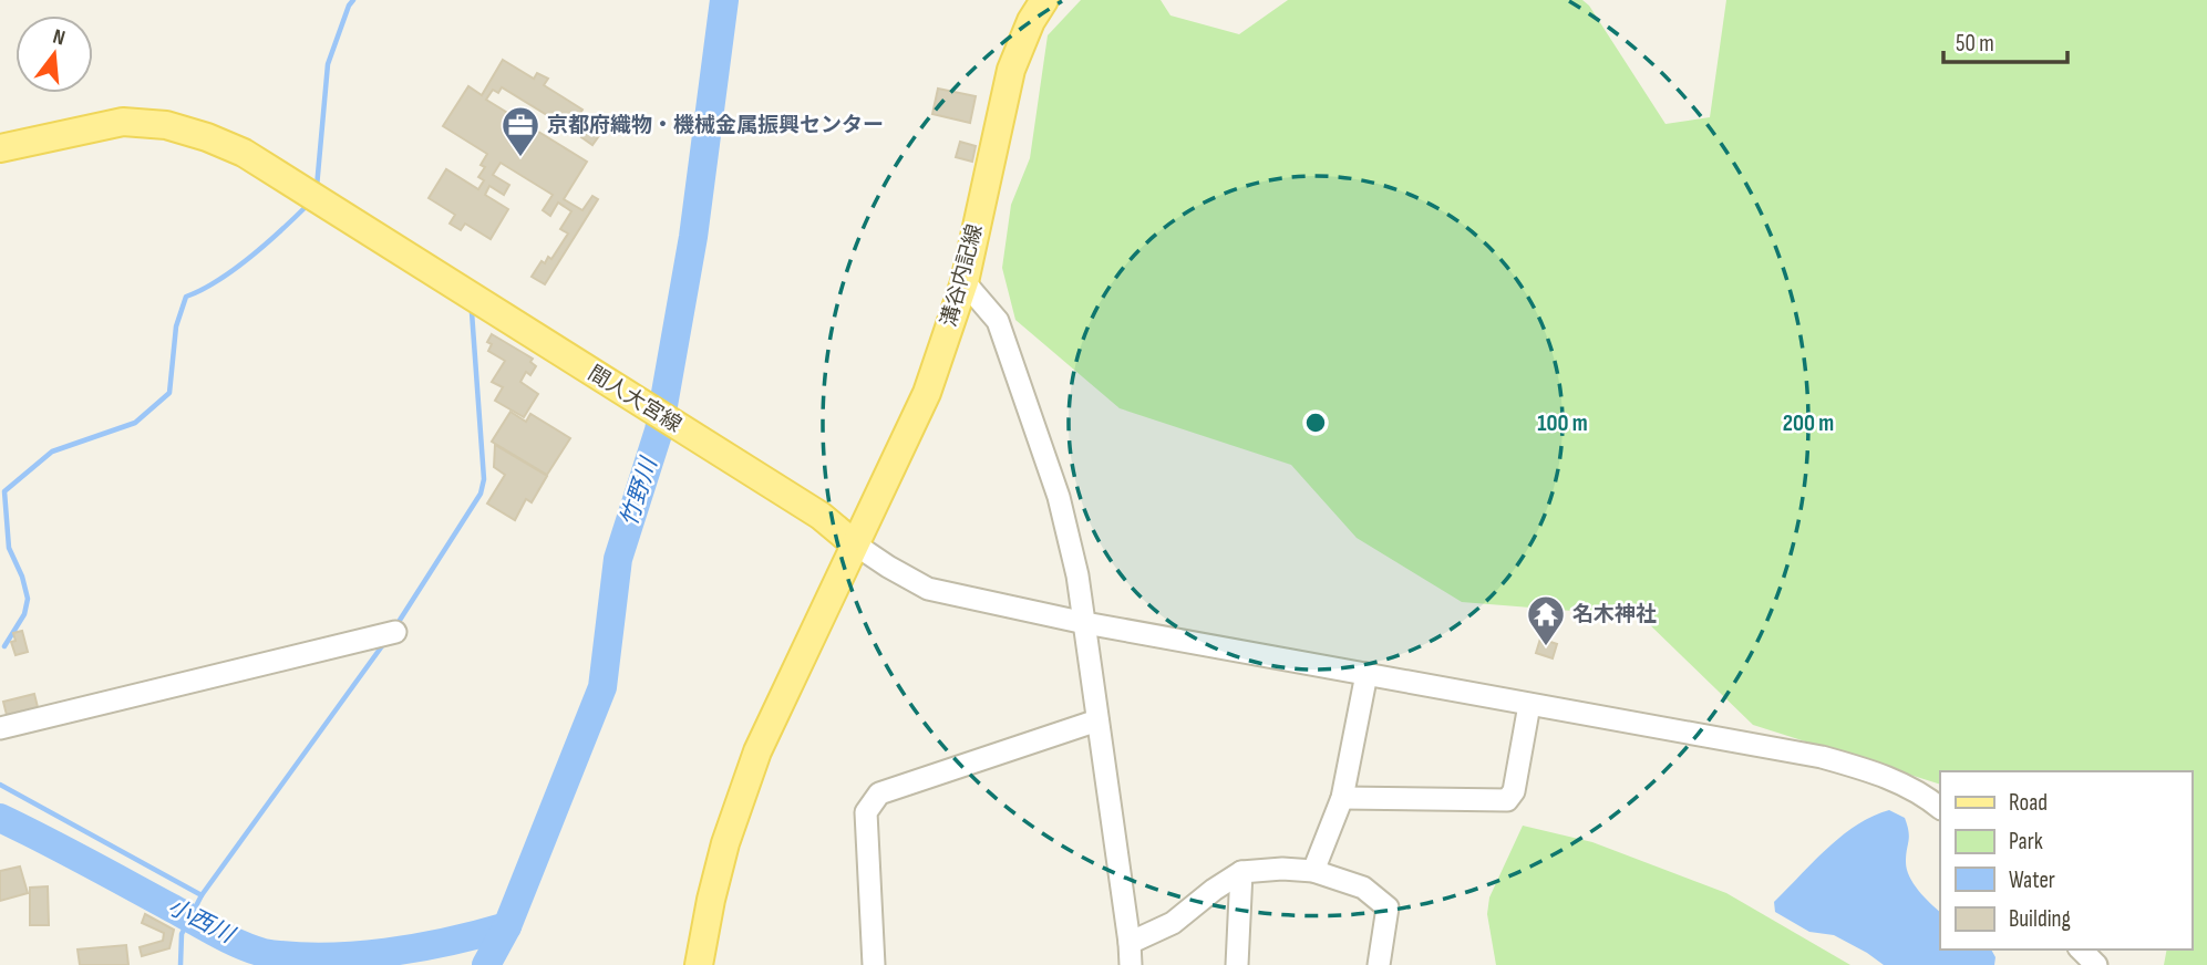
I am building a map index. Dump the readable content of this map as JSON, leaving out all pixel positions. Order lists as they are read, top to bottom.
{
  "streets": {
    "main road": ["溝谷内記線", "間人大宮線"]
  },
  "crossings": [
    ["溝谷内記線", "間人大宮線"]
  ],
  "water": ["竹野川", "小西川"],
  "places": {
    "office": ["京都府織物・機械金属振興センター"],
    "temple": ["名木神社"]
  },
  "legend": [
    "Road",
    "Park",
    "Water",
    "Building"
  ],
  "scale_bar": "50 m",
  "north": "top",
  "rings": ["100 m", "200 m"]
}
